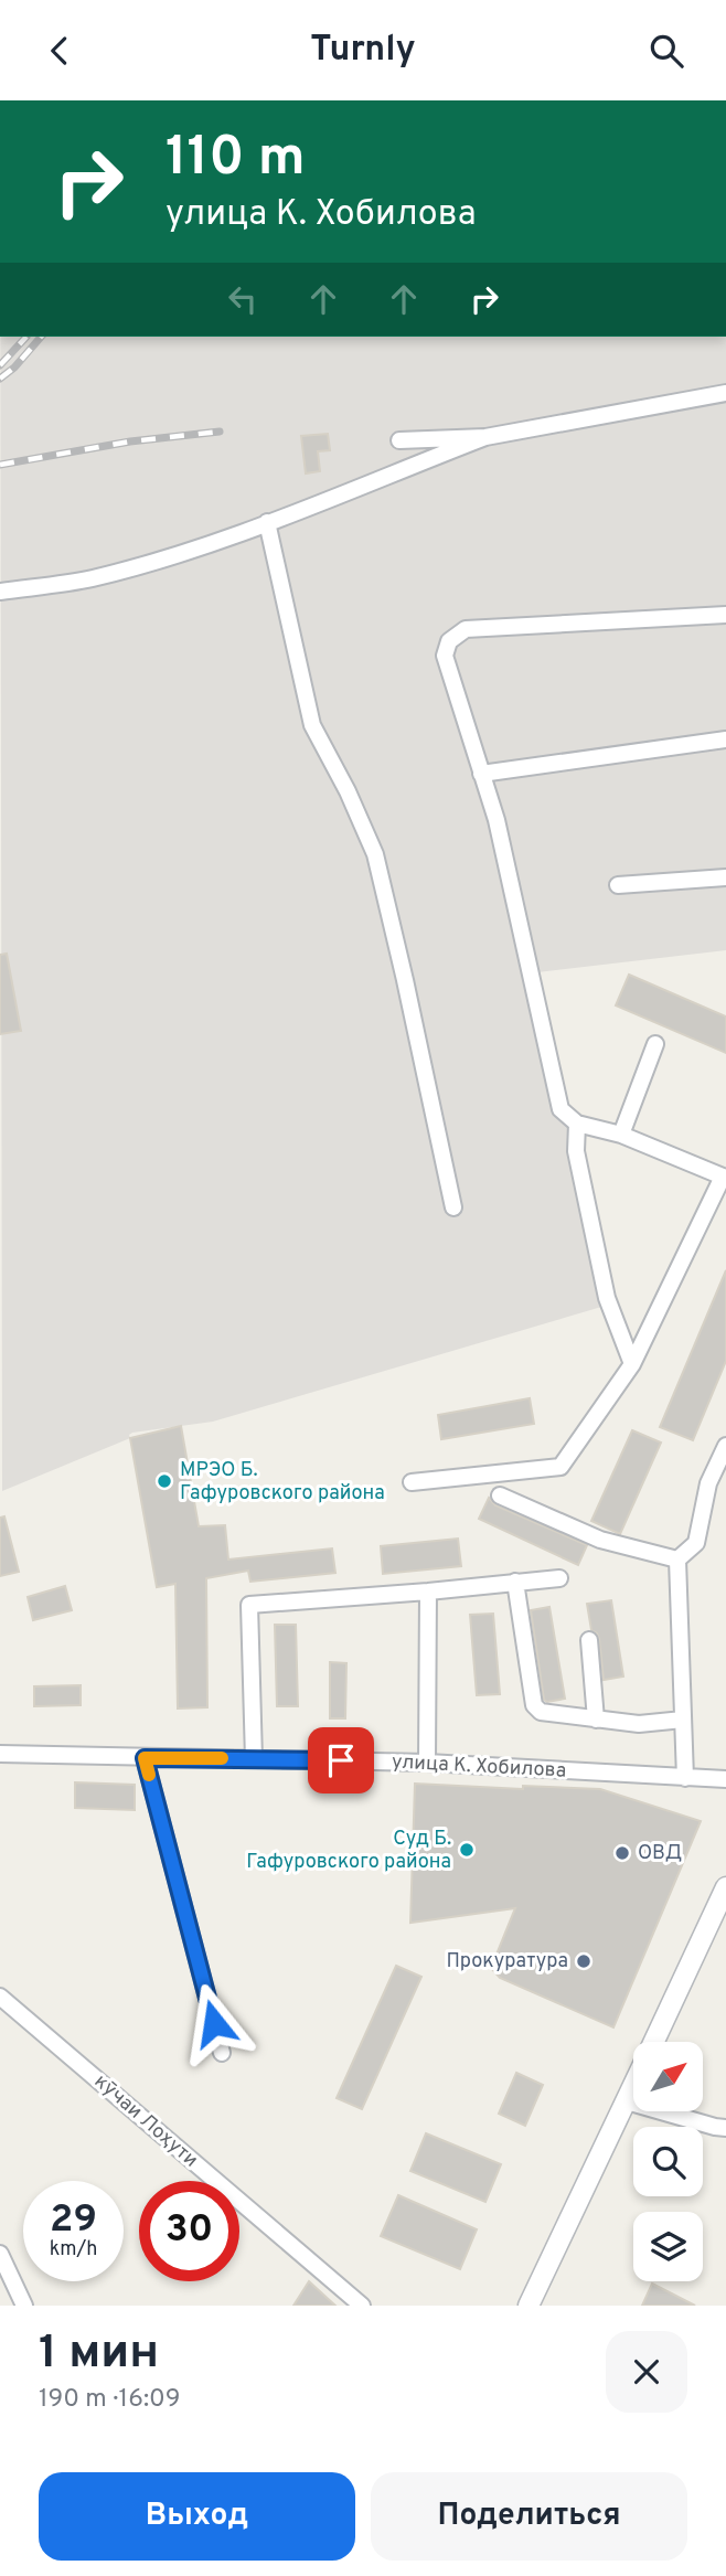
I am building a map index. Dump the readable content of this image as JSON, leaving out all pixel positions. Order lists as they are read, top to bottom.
{
  "streets": {
    "street": ["улица К. Хобилова", "кӯчаи Лоҳути"]
  },
  "places": [
    "МРЭО Б. Гафуровского района",
    "Суд Б. Гафуровского района",
    "ОВД",
    "Прокуратура"
  ],
  "north": "top right",
  "page": {
    "header": "Turnly",
    "turn": ["110 m", "улица К. Хобилова"],
    "speed": "29 km/h",
    "limit": "30",
    "heading": ["1 мин", "190 m · 16:09"],
    "buttons": ["Выход", "Поделиться"]
  }
}
